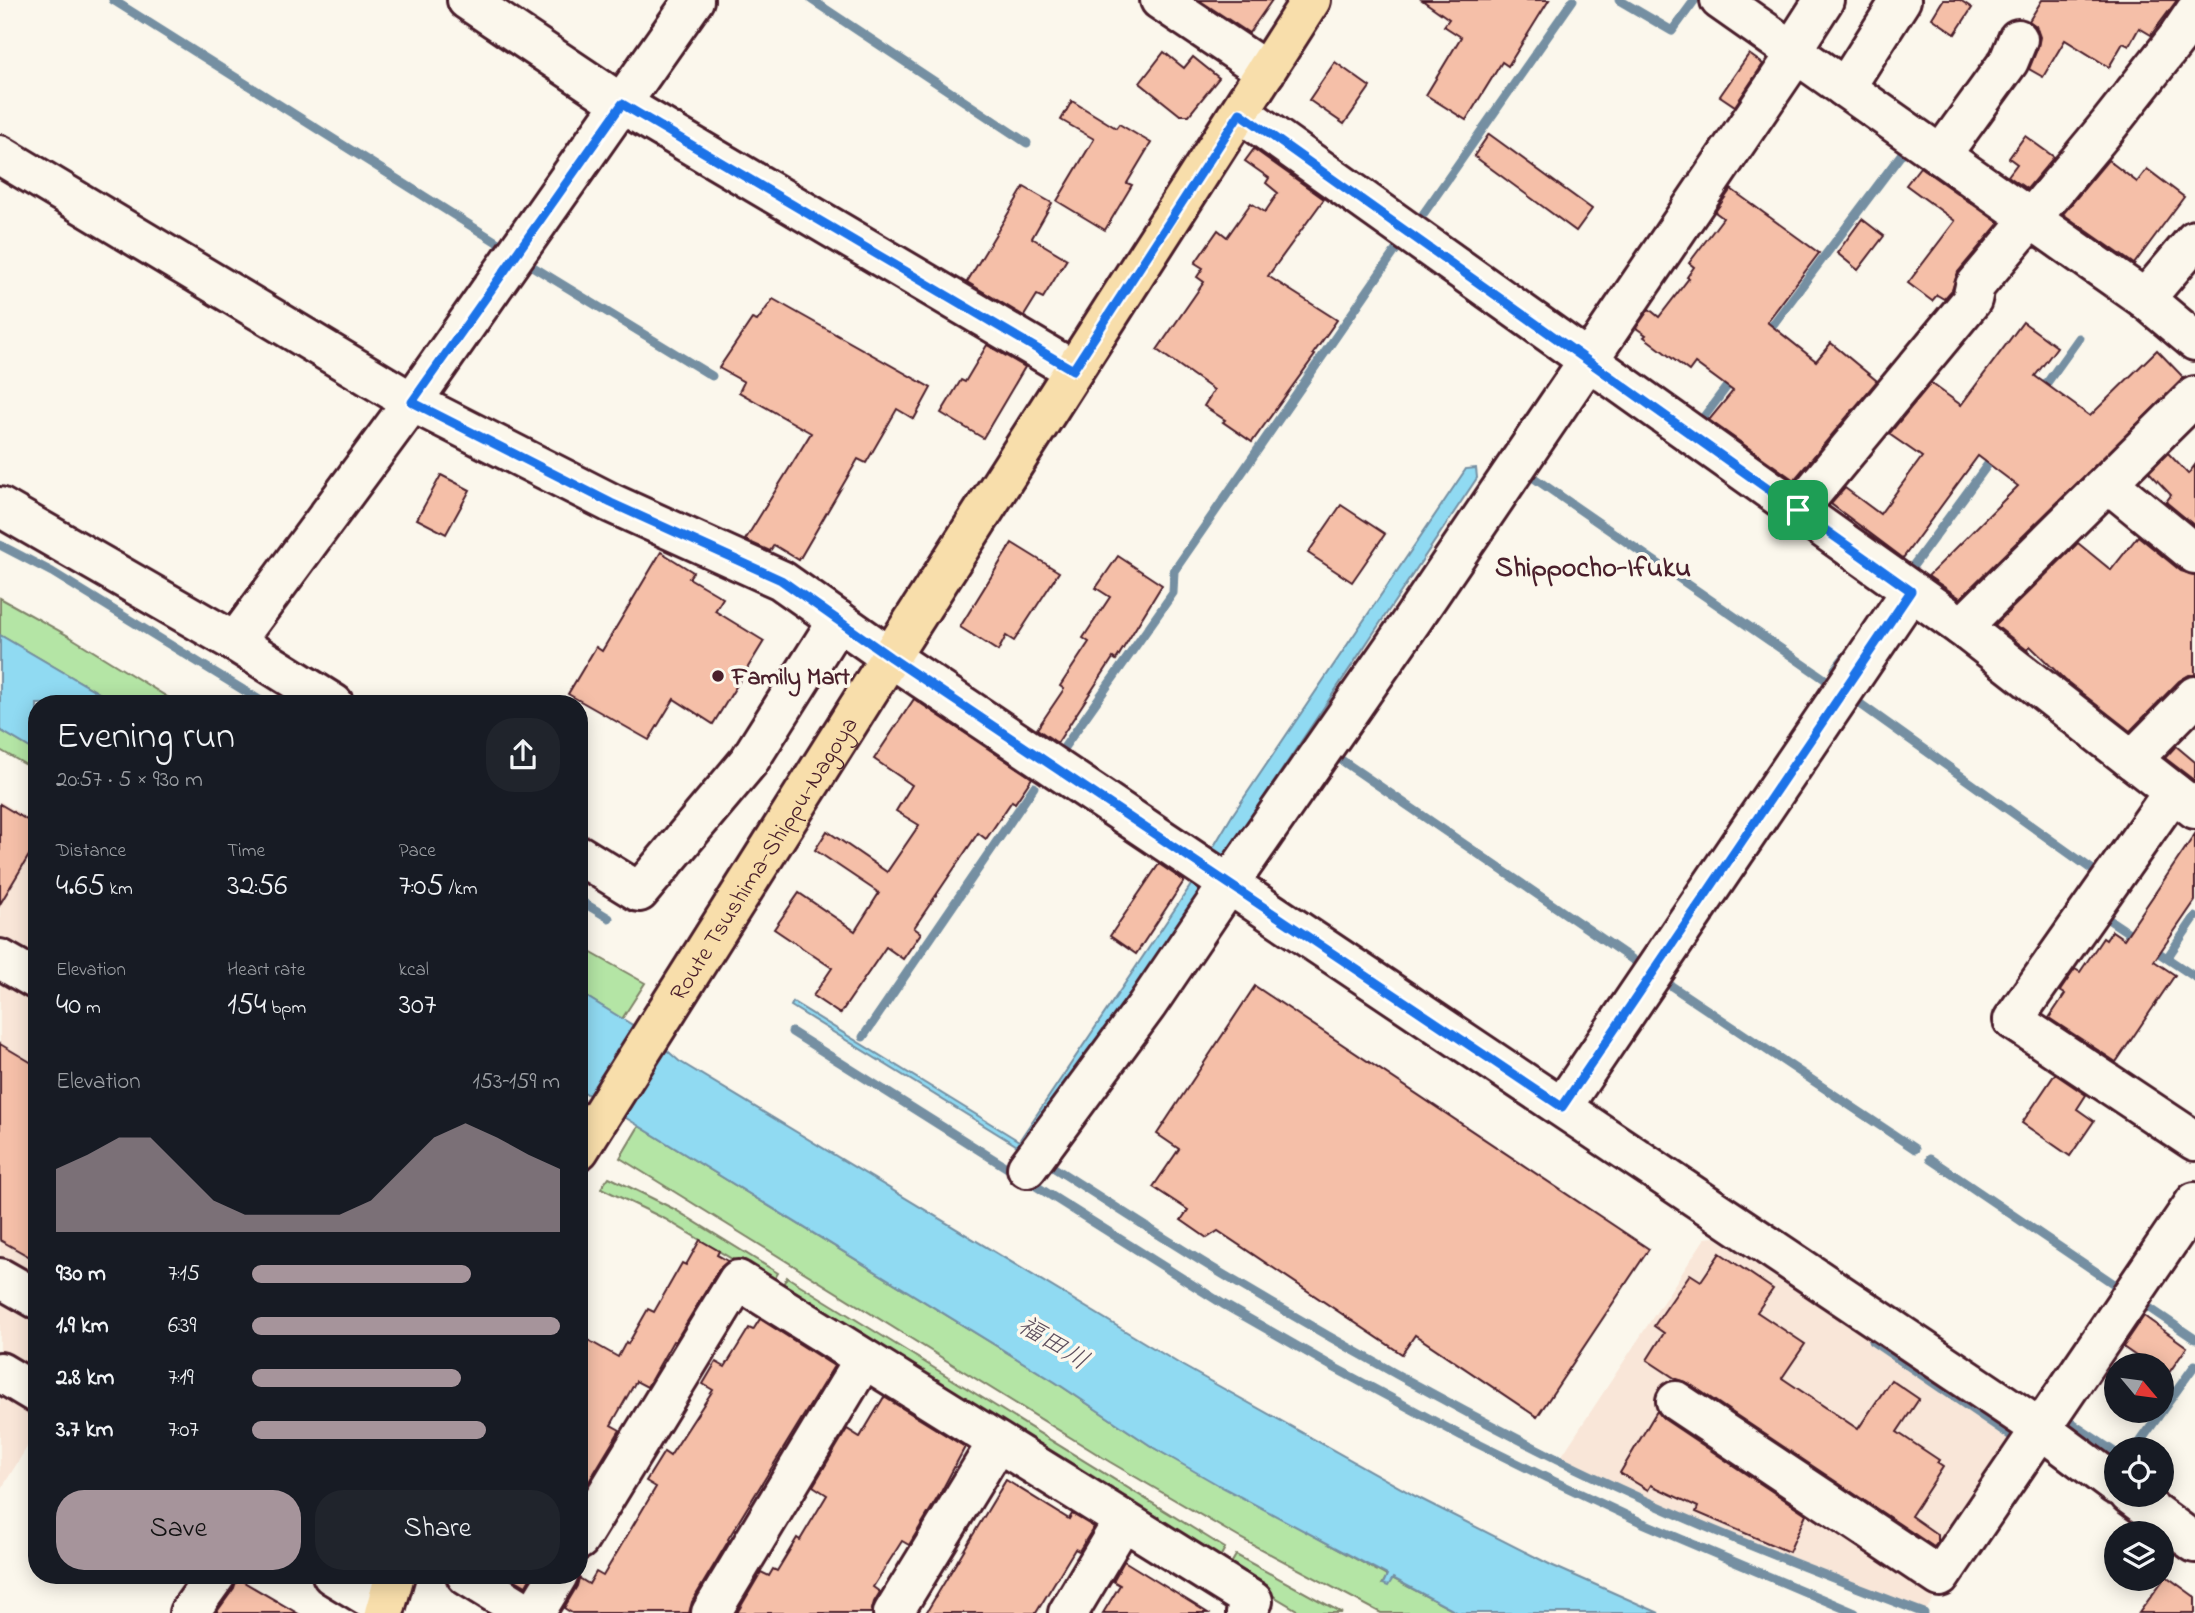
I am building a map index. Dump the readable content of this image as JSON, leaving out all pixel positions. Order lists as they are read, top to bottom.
{
  "streets": {
    "main road": ["Route Tsushima-Shippu-Nagoya"]
  },
  "districts": ["Shippocho-Ifuku"],
  "water": ["福田川"],
  "places": ["Family Mart"],
  "north": "bottom right",
  "page": {
    "heading": ["Evening run", "20:57 · 5 × 930 m"],
    "stats": [
      ["Distance", "4.65 km"],
      ["Time", "32:56"],
      ["Pace", "7:05 /km"],
      ["Elevation", "40 m"],
      ["Heart rate", "154 bpm"],
      ["kcal", "307"]
    ],
    "chart": ["Elevation", "153–159 m"],
    "list": [
      {
        "name": "930 m",
        "note": "7:15"
      },
      {
        "name": "1.9 km",
        "note": "6:39"
      },
      {
        "name": "2.8 km",
        "note": "7:19"
      },
      {
        "name": "3.7 km",
        "note": "7:07"
      }
    ],
    "buttons": ["Save", "Share"]
  }
}
